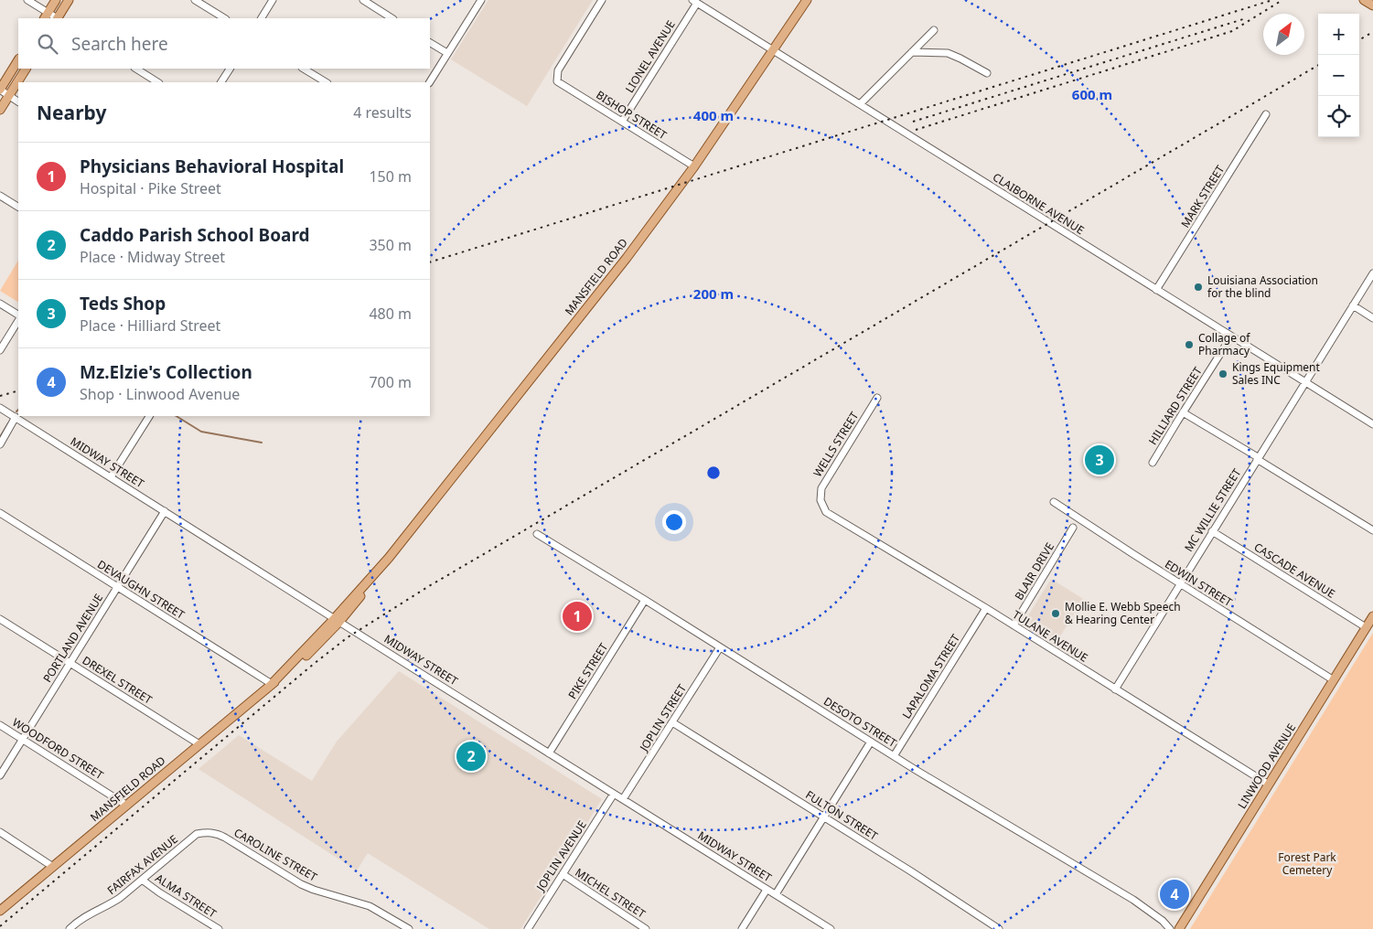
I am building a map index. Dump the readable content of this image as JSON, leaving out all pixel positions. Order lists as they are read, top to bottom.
{
  "streets": {
    "main road": ["MANSFIELD ROAD", "LINWOOD AVENUE"],
    "street": [
      "LIONEL AVENUE",
      "BISHOP STREET",
      "MARK STREET",
      "CLAIBORNE AVENUE",
      "HILLIARD STREET",
      "WELLS STREET",
      "MIDWAY STREET",
      "MC WILLIE STREET",
      "CASCADE AVENUE",
      "BLAIR DRIVE",
      "EDWIN STREET",
      "DEVAUGHN STREET",
      "TULANE AVENUE",
      "PORTLAND AVENUE",
      "PIKE STREET",
      "LAPALOMA STREET",
      "DREXEL STREET",
      "JOPLIN STREET",
      "DESOTO STREET",
      "WOODFORD STREET",
      "FULTON STREET",
      "CAROLINE STREET",
      "JOPLIN AVENUE",
      "FAIRFAX AVENUE",
      "MICHEL STREET",
      "ALMA STREET"
    ]
  },
  "crossings": [
    ["LIONEL AVENUE", "BISHOP STREET"],
    ["LIONEL AVENUE", "CLAIBORNE AVENUE"],
    ["BISHOP STREET", "MANSFIELD ROAD"],
    ["MARK STREET", "CLAIBORNE AVENUE"],
    ["CLAIBORNE AVENUE", "MANSFIELD ROAD"],
    ["CLAIBORNE AVENUE", "HILLIARD STREET"],
    ["CLAIBORNE AVENUE", "MC WILLIE STREET"],
    ["MANSFIELD ROAD", "MIDWAY STREET"],
    ["MANSFIELD ROAD", "DEVAUGHN STREET"],
    ["MANSFIELD ROAD", "DREXEL STREET"],
    ["MANSFIELD ROAD", "WOODFORD STREET"],
    ["WELLS STREET", "TULANE AVENUE"],
    ["MIDWAY STREET", "PORTLAND AVENUE"],
    ["MIDWAY STREET", "PIKE STREET"],
    ["MIDWAY STREET", "JOPLIN STREET"],
    ["MIDWAY STREET", "JOPLIN AVENUE"],
    ["MC WILLIE STREET", "CASCADE AVENUE"],
    ["MC WILLIE STREET", "EDWIN STREET"],
    ["MC WILLIE STREET", "TULANE AVENUE"],
    ["CASCADE AVENUE", "LINWOOD AVENUE"],
    ["BLAIR DRIVE", "TULANE AVENUE"],
    ["EDWIN STREET", "LINWOOD AVENUE"],
    ["DEVAUGHN STREET", "PORTLAND AVENUE"],
    ["TULANE AVENUE", "LAPALOMA STREET"],
    ["TULANE AVENUE", "LINWOOD AVENUE"],
    ["PORTLAND AVENUE", "DREXEL STREET"],
    ["PORTLAND AVENUE", "WOODFORD STREET"],
    ["PIKE STREET", "DESOTO STREET"],
    ["LAPALOMA STREET", "DESOTO STREET"],
    ["JOPLIN STREET", "DESOTO STREET"],
    ["JOPLIN STREET", "FULTON STREET"],
    ["CAROLINE STREET", "FAIRFAX AVENUE"],
    ["JOPLIN AVENUE", "MICHEL STREET"],
    ["FAIRFAX AVENUE", "ALMA STREET"]
  ],
  "parks": ["Forest Park Cemetery"],
  "places": [
    "Louisiana Association for the blind",
    "Collage of Pharmacy",
    "Kings Equipment Sales INC",
    "Mollie E. Webb Speech & Hearing Center"
  ],
  "north": "top right",
  "page": {
    "map_buttons": ["+", "−"],
    "search": "Search here",
    "heading": ["Nearby", "4 results"],
    "list": [
      {
        "mark": "1",
        "name": "Physicians Behavioral Hospital",
        "note": "Hospital · Pike Street",
        "value": "150 m"
      },
      {
        "mark": "2",
        "name": "Caddo Parish School Board",
        "note": "Place · Midway Street",
        "value": "350 m"
      },
      {
        "mark": "3",
        "name": "Teds Shop",
        "note": "Place · Hilliard Street",
        "value": "480 m"
      },
      {
        "mark": "4",
        "name": "Mz.Elzie's Collection",
        "note": "Shop · Linwood Avenue",
        "value": "700 m"
      }
    ],
    "pins": [
      "3",
      "1",
      "2",
      "4"
    ]
  },
  "rings": ["600 m", "400 m", "200 m"]
}
